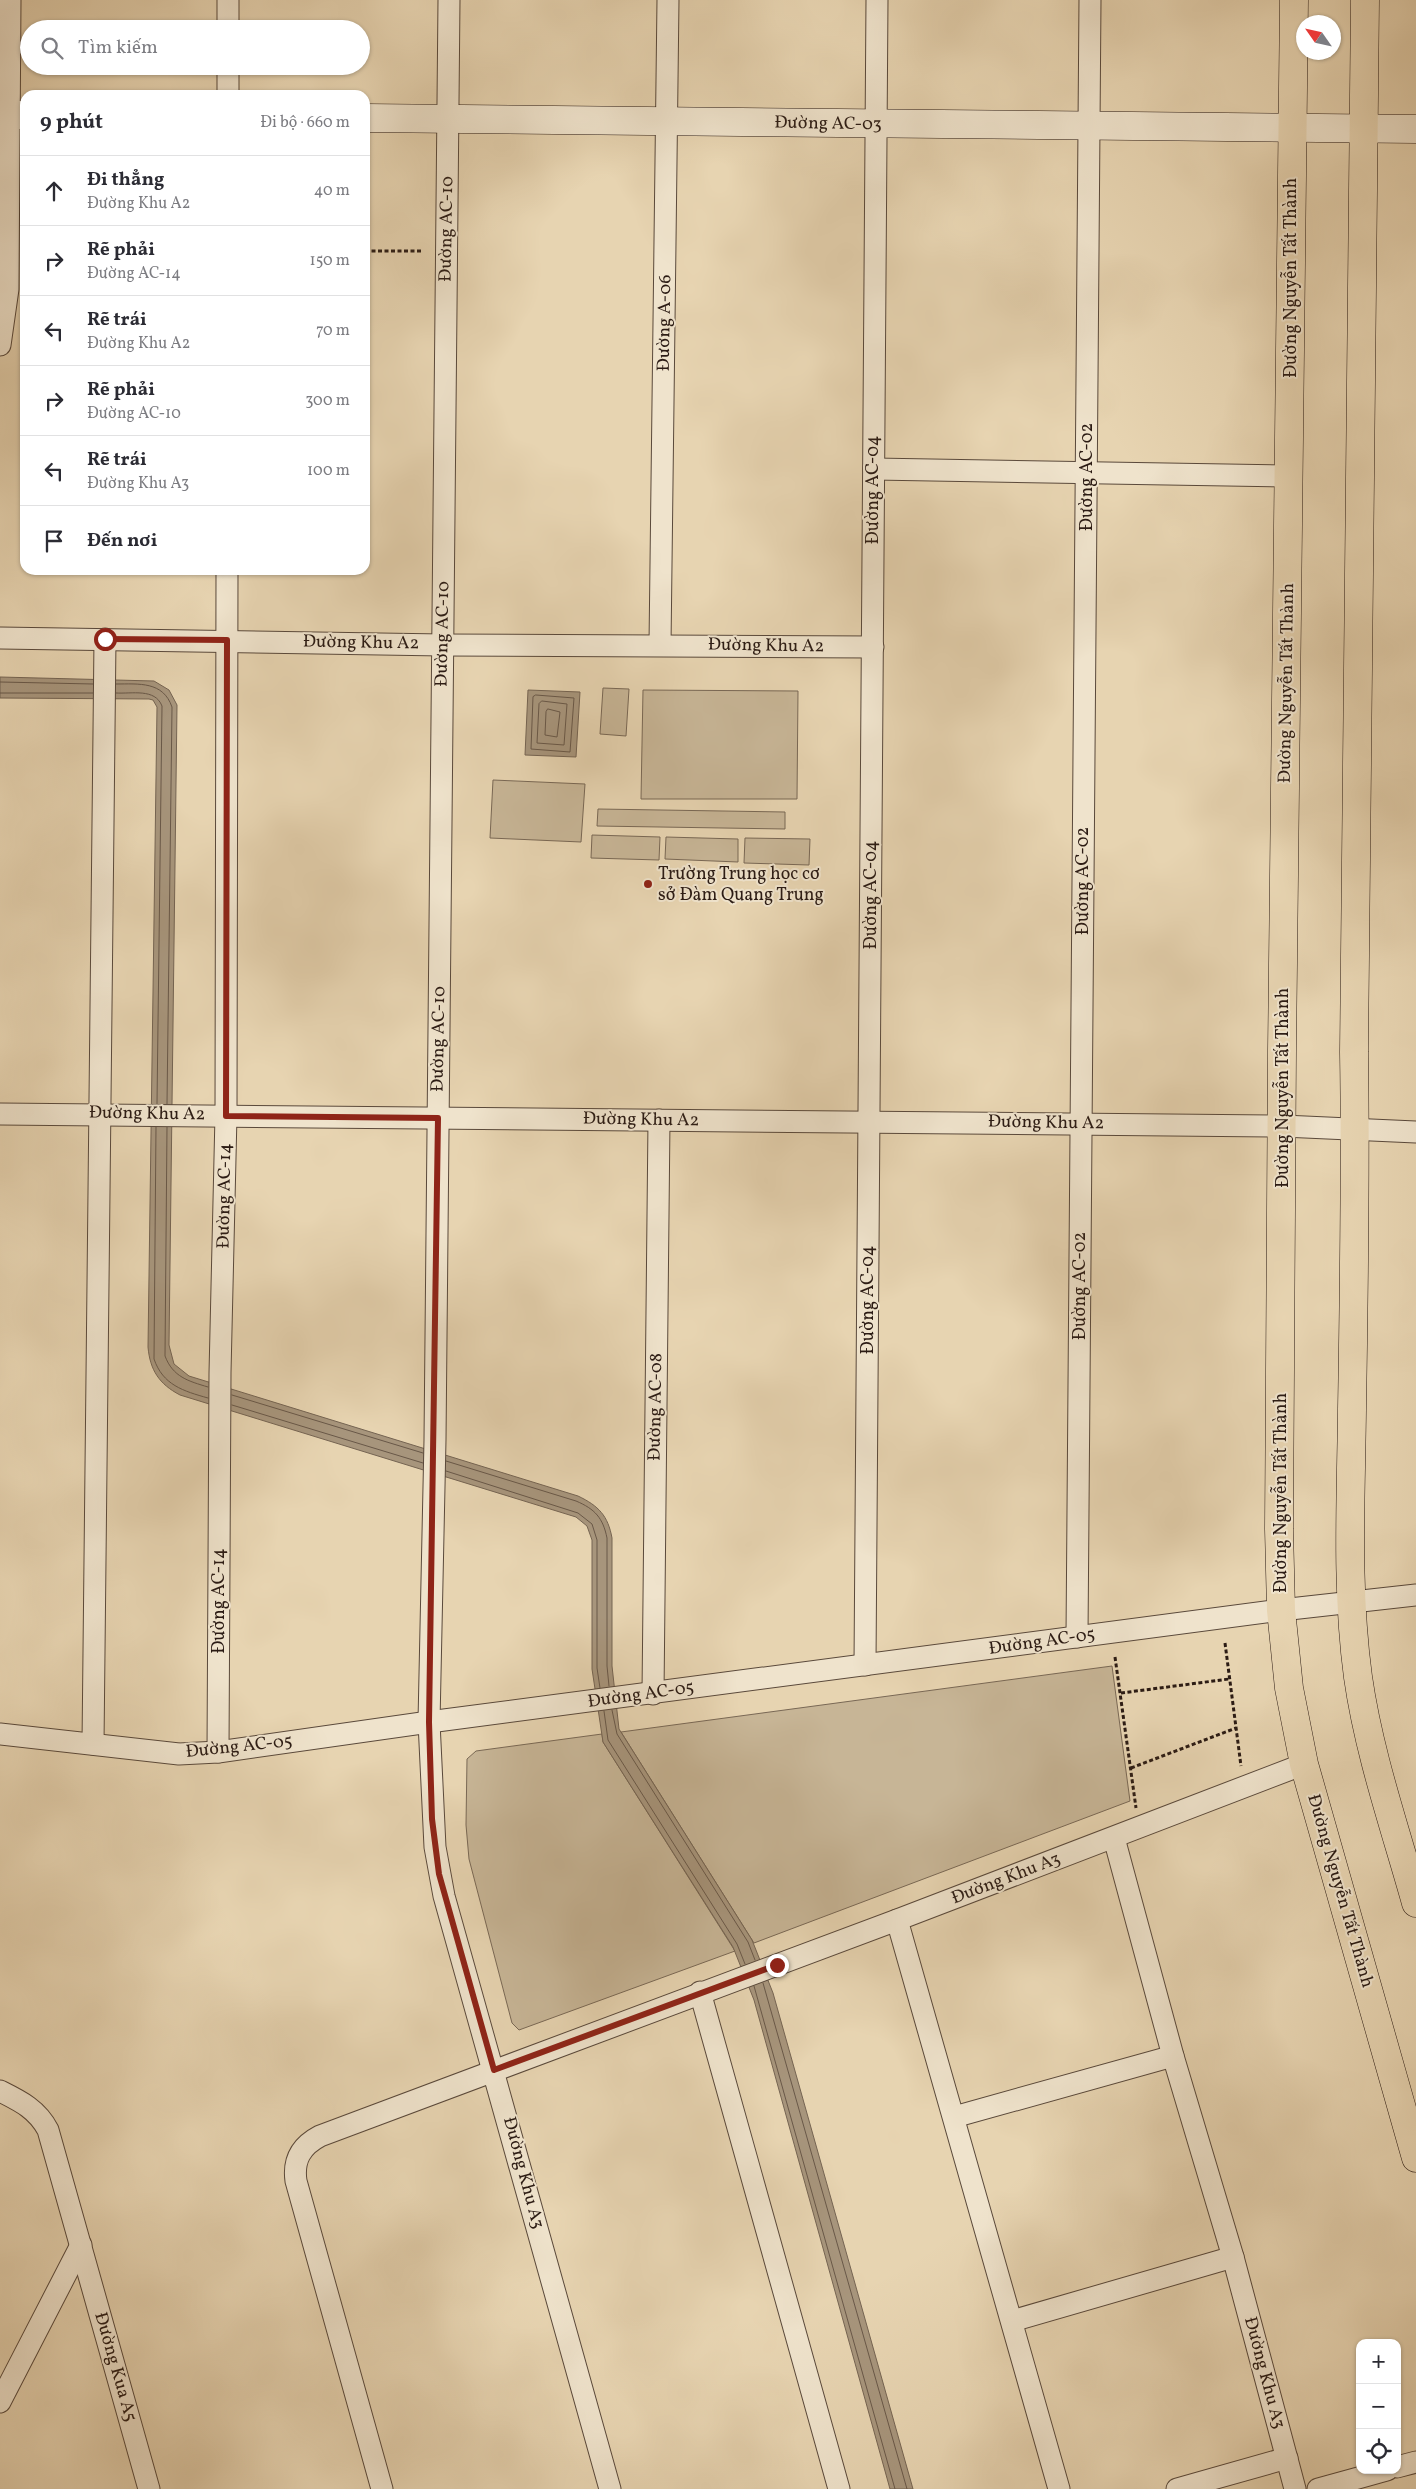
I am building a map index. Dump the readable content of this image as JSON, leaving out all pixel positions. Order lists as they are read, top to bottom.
{
  "streets": {
    "main road": ["Đường Nguyễn Tất Thành"],
    "street": [
      "Đường AC-03",
      "Đường AC-10",
      "Đường A-06",
      "Đường AC-02",
      "Đường AC-04",
      "Đường Khu A2",
      "Đường AC-14",
      "Đường AC-08",
      "Đường AC-05",
      "Đường Khu A3",
      "Đường Kua A5"
    ]
  },
  "crossings": [
    ["Đường AC-03", "Đường AC-10"],
    ["Đường AC-03", "Đường Nguyễn Tất Thành"],
    ["Đường AC-03", "Đường A-06"],
    ["Đường AC-03", "Đường AC-02"],
    ["Đường AC-03", "Đường AC-04"],
    ["Đường AC-10", "Đường Khu A2"],
    ["Đường AC-10", "Đường AC-05"],
    ["Đường AC-10", "Đường Khu A3"],
    ["Đường Nguyễn Tất Thành", "Đường Khu A2"],
    ["Đường Nguyễn Tất Thành", "Đường AC-05"],
    ["Đường Nguyễn Tất Thành", "Đường Khu A3"],
    ["Đường A-06", "Đường Khu A2"],
    ["Đường AC-02", "Đường Khu A2"],
    ["Đường AC-02", "Đường AC-05"],
    ["Đường AC-04", "Đường Khu A2"],
    ["Đường AC-04", "Đường AC-05"],
    ["Đường Khu A2", "Đường AC-14"],
    ["Đường Khu A2", "Đường AC-08"],
    ["Đường AC-14", "Đường AC-05"],
    ["Đường AC-08", "Đường AC-05"]
  ],
  "places": ["Trường Trung học cơ sở Đàm Quang Trung"],
  "north": "top left",
  "page": {
    "search": "Tìm kiếm",
    "heading": ["9 phút", "Đi bộ · 660 m"],
    "list": [
      ["Đi thẳng", "Đường Khu A2", "40 m"],
      ["Rẽ phải", "Đường AC-14", "150 m"],
      ["Rẽ trái", "Đường Khu A2", "70 m"],
      ["Rẽ phải", "Đường AC-10", "300 m"],
      ["Rẽ trái", "Đường Khu A3", "100 m"],
      "Đến nơi"
    ],
    "map_buttons": ["+", "−"]
  }
}
